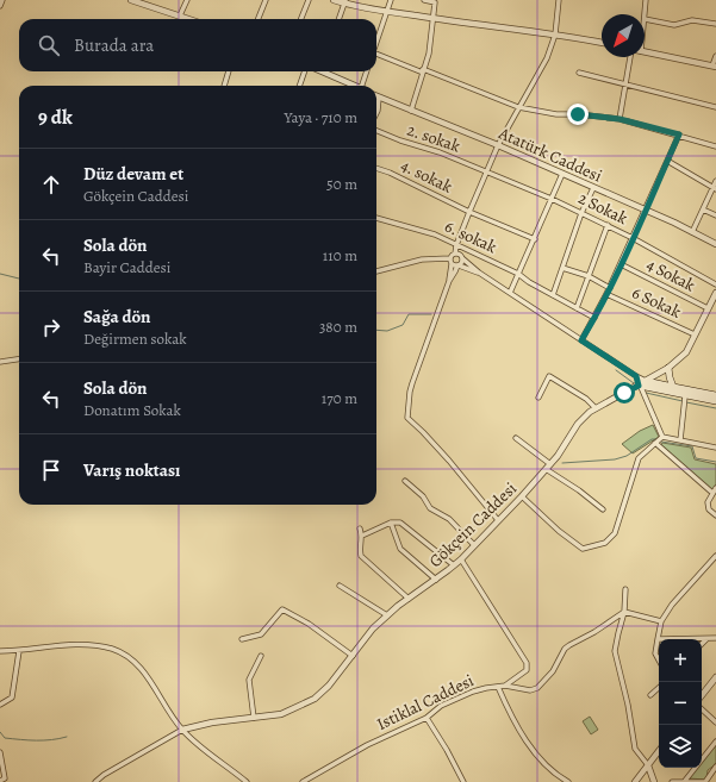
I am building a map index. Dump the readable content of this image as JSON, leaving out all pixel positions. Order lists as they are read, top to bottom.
{
  "streets": {
    "street": [
      "2. sokak",
      "Atatürk Caddesi",
      "4. sokak",
      "2 Sokak",
      "6. sokak",
      "4 Sokak",
      "6 Sokak",
      "Gökçein Caddesi",
      "Istiklal Caddesi"
    ]
  },
  "crossings": [
    ["2. sokak", "2 Sokak"],
    ["4 Sokak", "Gökçein Caddesi"],
    ["6 Sokak", "Gökçein Caddesi"]
  ],
  "north": "bottom left",
  "page": {
    "search": "Burada ara",
    "heading": ["9 dk", "Yaya · 710 m"],
    "list": [
      ["Düz devam et", "Gökçein Caddesi", "50 m"],
      ["Sola dön", "Bayir Caddesi", "110 m"],
      ["Sağa dön", "Değirmen sokak", "380 m"],
      ["Sola dön", "Donatım Sokak", "170 m"],
      "Varış noktası"
    ],
    "map_buttons": ["+", "−"]
  }
}
